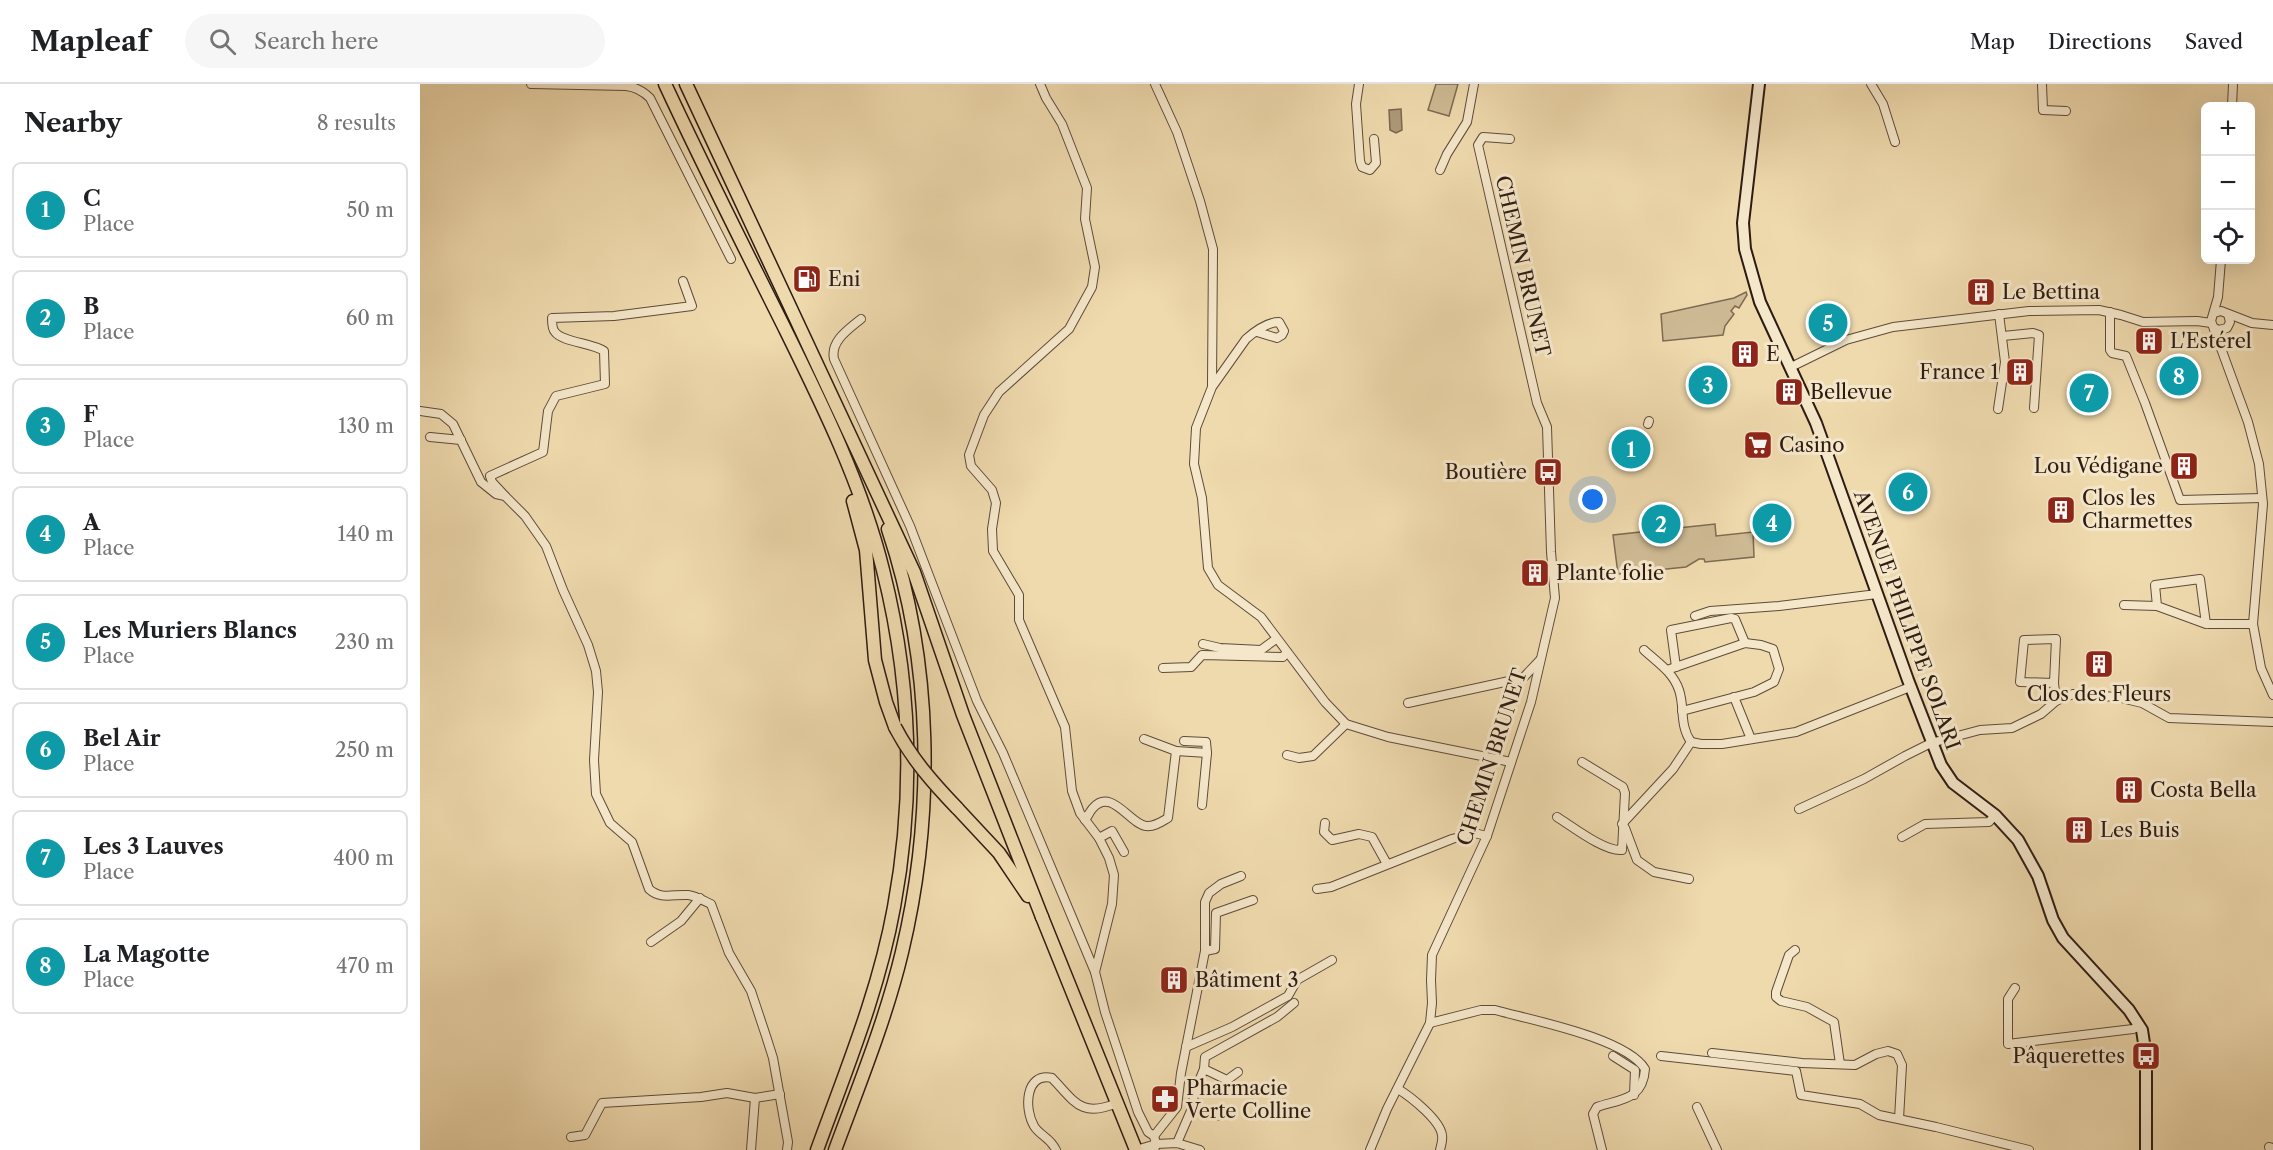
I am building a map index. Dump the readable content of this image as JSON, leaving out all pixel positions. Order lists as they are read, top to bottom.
{
  "streets": {
    "main road": ["AVENUE PHILIPPE SOLARI"],
    "street": ["CHEMIN BRUNET"]
  },
  "places": {
    "fuel station": ["Eni"],
    "building": [
      "Le Bettina",
      "L'Estérel",
      "E",
      "France 1",
      "Bellevue",
      "Lou Védigane",
      "Clos les Charmettes",
      "Plante folie",
      "Clos des Fleurs",
      "Costa Bella",
      "Les Buis",
      "Bâtiment 3"
    ],
    "supermarket": ["Casino"],
    "bus stop": ["Boutière", "Pâquerettes"],
    "pharmacy": ["Pharmacie Verte Colline"]
  },
  "page": {
    "header": "Mapleaf",
    "search": "Search here",
    "nav": ["Map", "Directions", "Saved"],
    "heading": ["Nearby", "8 results"],
    "map_buttons": ["+", "−"],
    "list": [
      {
        "mark": "1",
        "name": "C",
        "note": "Place",
        "value": "50 m"
      },
      {
        "mark": "2",
        "name": "B",
        "note": "Place",
        "value": "60 m"
      },
      {
        "mark": "3",
        "name": "F",
        "note": "Place",
        "value": "130 m"
      },
      {
        "mark": "4",
        "name": "A",
        "note": "Place",
        "value": "140 m"
      },
      {
        "mark": "5",
        "name": "Les Muriers Blancs",
        "note": "Place",
        "value": "230 m"
      },
      {
        "mark": "6",
        "name": "Bel Air",
        "note": "Place",
        "value": "250 m"
      },
      {
        "mark": "7",
        "name": "Les 3 Lauves",
        "note": "Place",
        "value": "400 m"
      },
      {
        "mark": "8",
        "name": "La Magotte",
        "note": "Place",
        "value": "470 m"
      }
    ],
    "pins": [
      "5",
      "8",
      "3",
      "7",
      "1",
      "6",
      "4",
      "2"
    ]
  }
}
